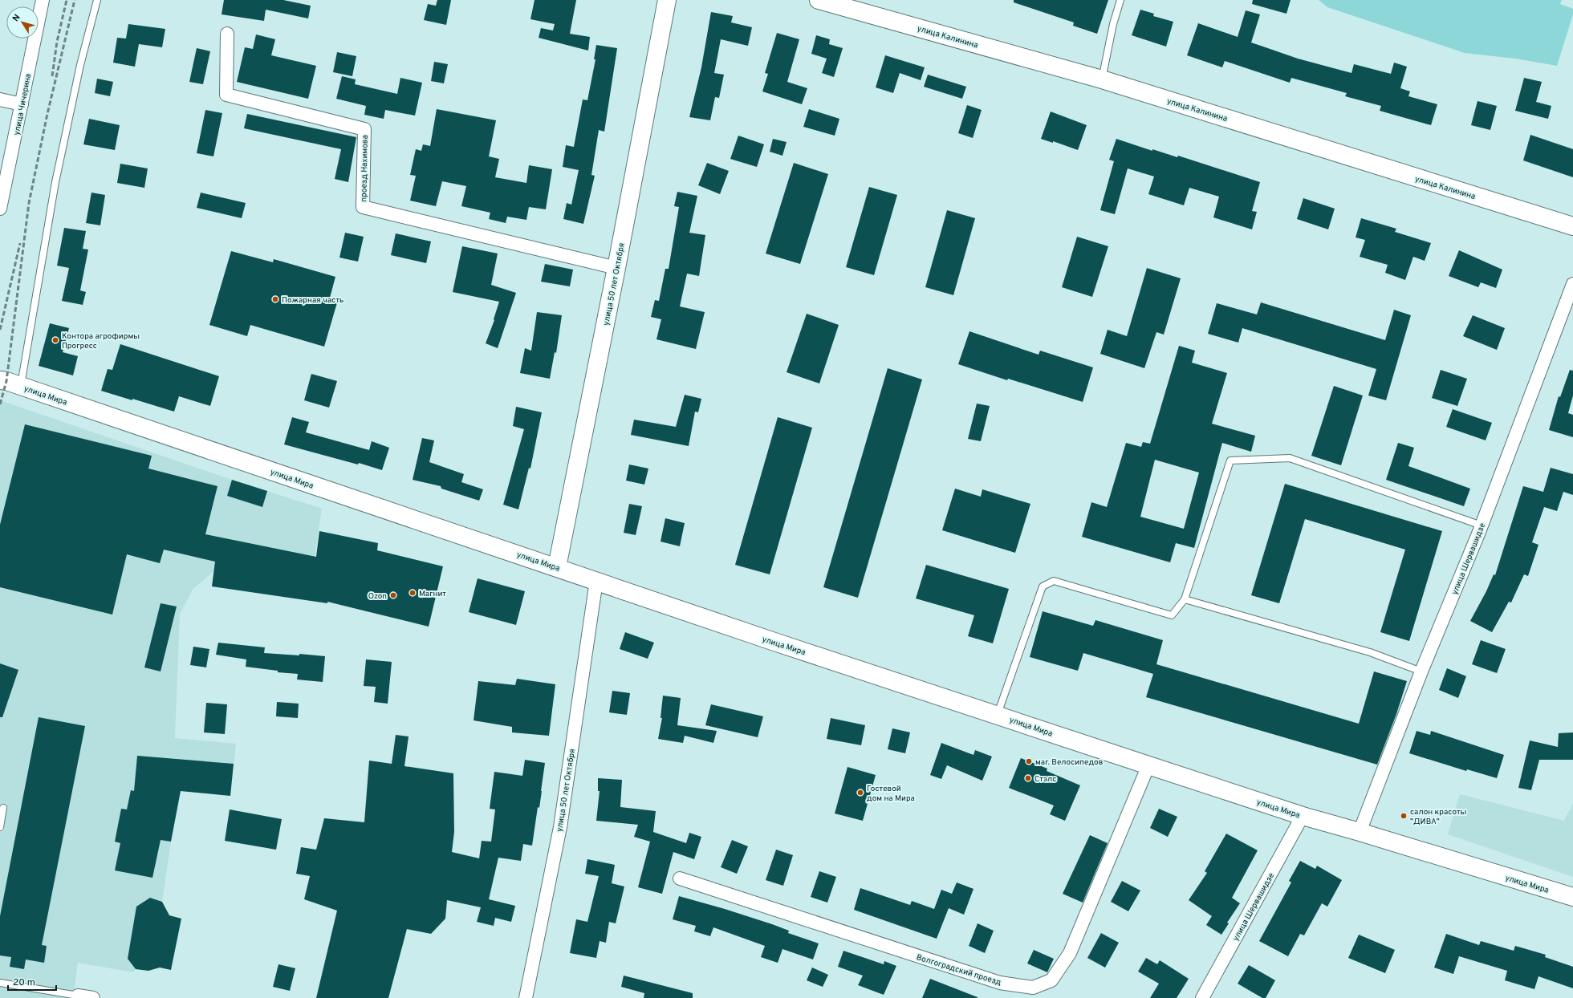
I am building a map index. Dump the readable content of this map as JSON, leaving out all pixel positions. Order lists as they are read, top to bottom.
{
  "streets": {
    "street": [
      "улица Калинина",
      "улица Чичерина",
      "проезд Нахимова",
      "улица 50 лет Октября",
      "улица Мира",
      "улица Шервашидзе",
      "Волгоградский проезд"
    ]
  },
  "crossings": [
    ["проезд Нахимова", "улица 50 лет Октября"],
    ["улица 50 лет Октября", "улица Мира"],
    ["улица Мира", "улица Шервашидзе"],
    ["улица Мира", "Волгоградский проезд"]
  ],
  "places": [
    "Пожарная часть",
    "Контора агрофирмы Прогресс",
    "Магнит",
    "Ozon",
    "маг. Велосипедов",
    "Стэлс",
    "Гостевой дом на Мира",
    "салон красоты \"ДИВА\""
  ],
  "scale_bar": "20 m",
  "north": "top left"
}
